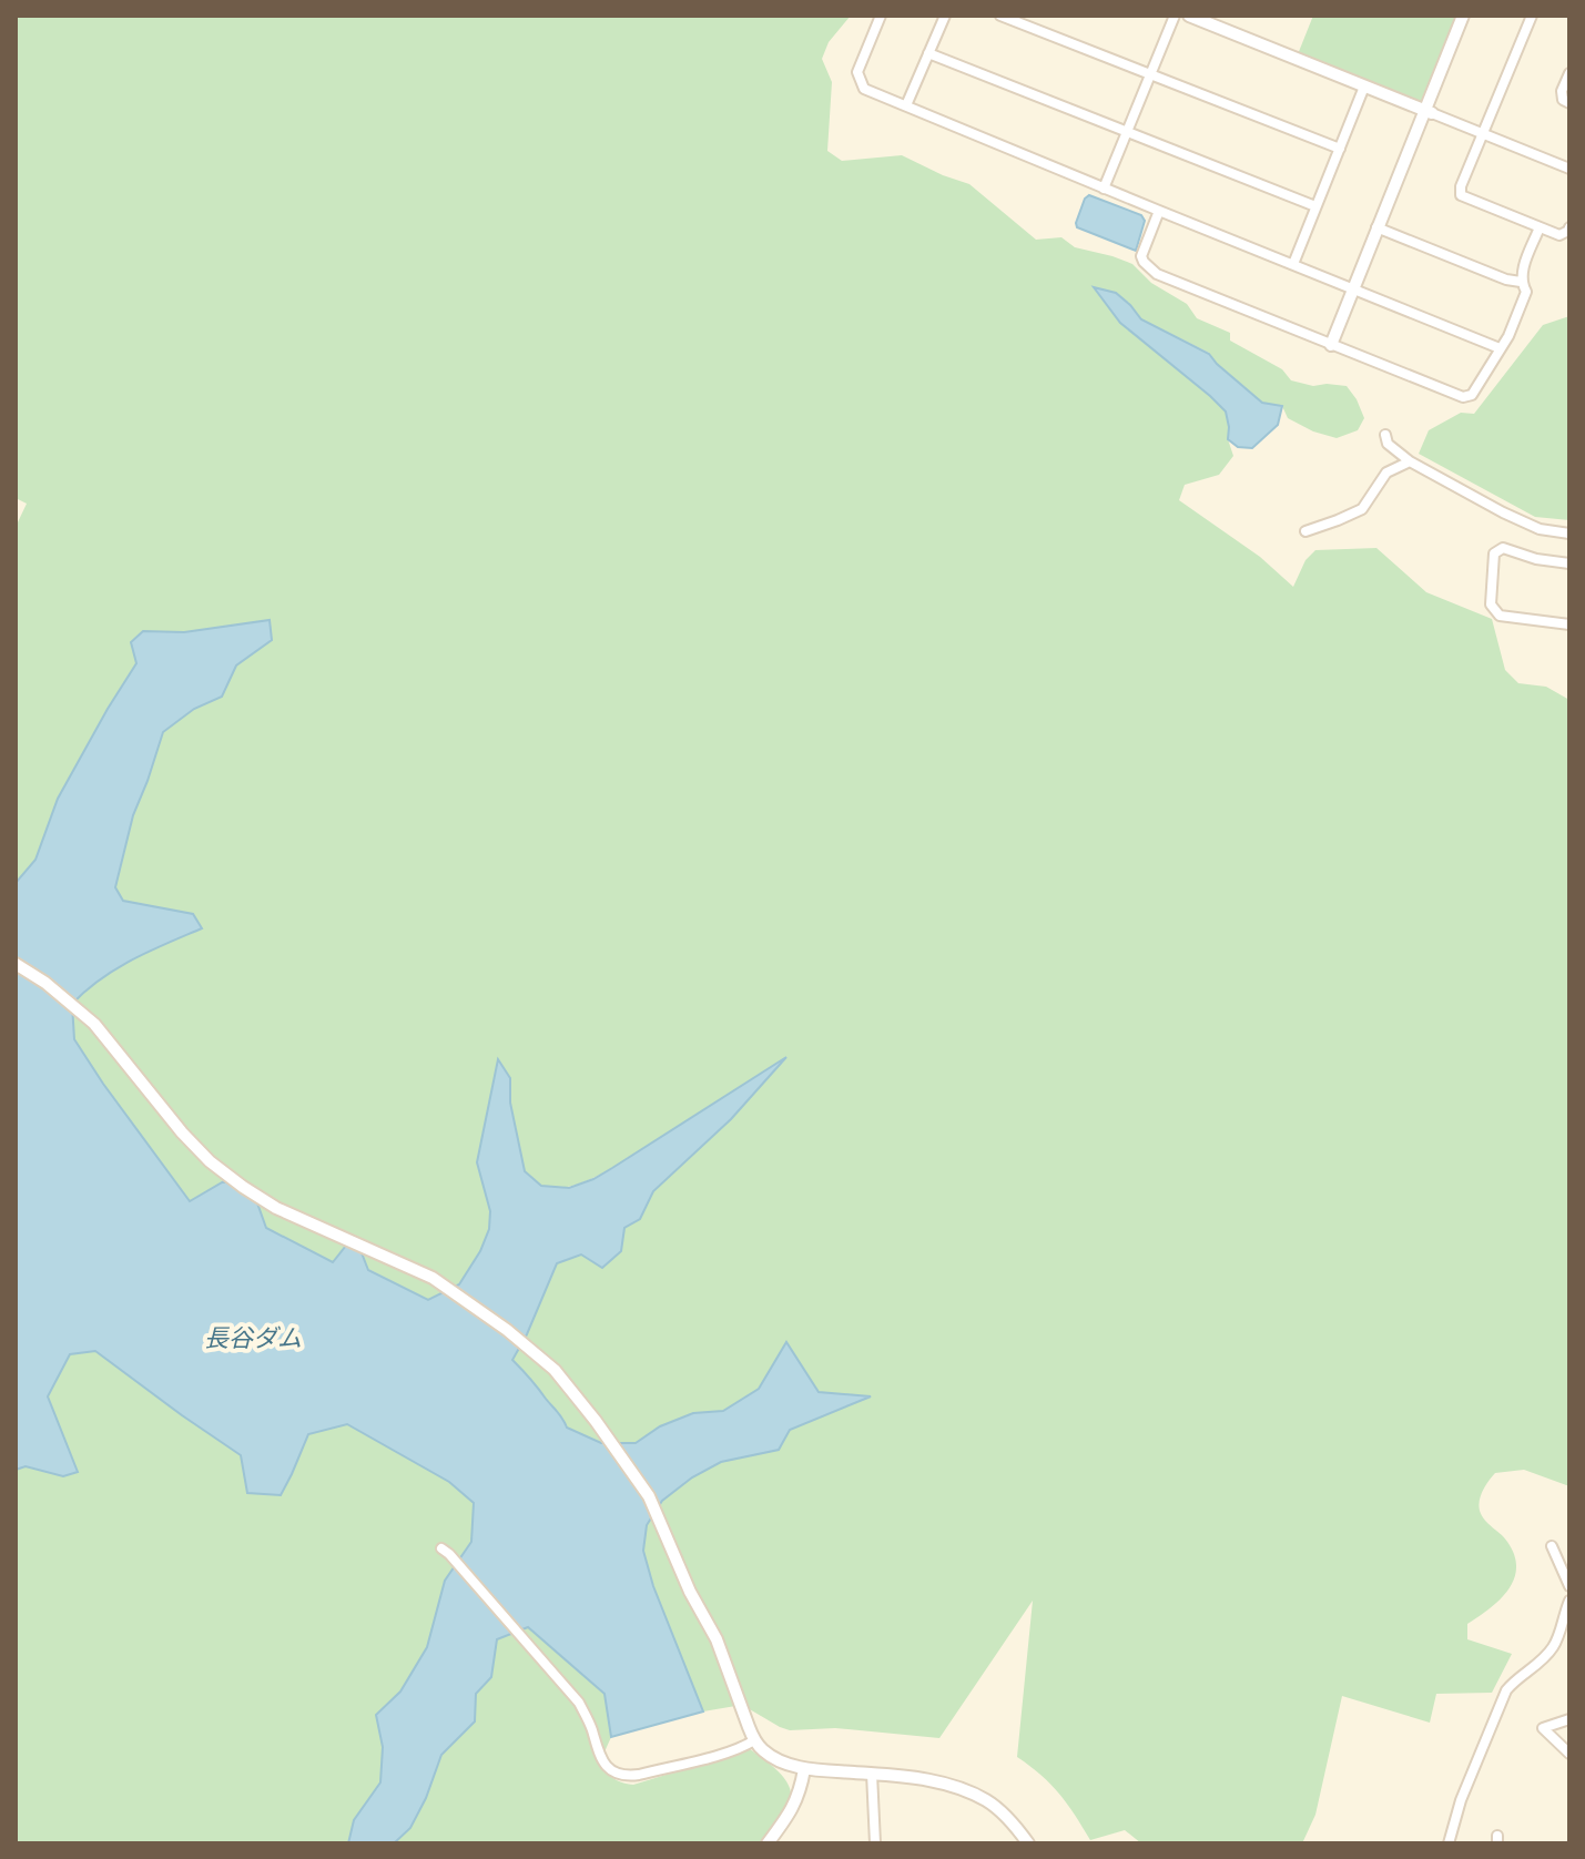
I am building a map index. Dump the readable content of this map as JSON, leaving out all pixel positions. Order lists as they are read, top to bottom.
{
  "water": ["長谷ダム"]
}
